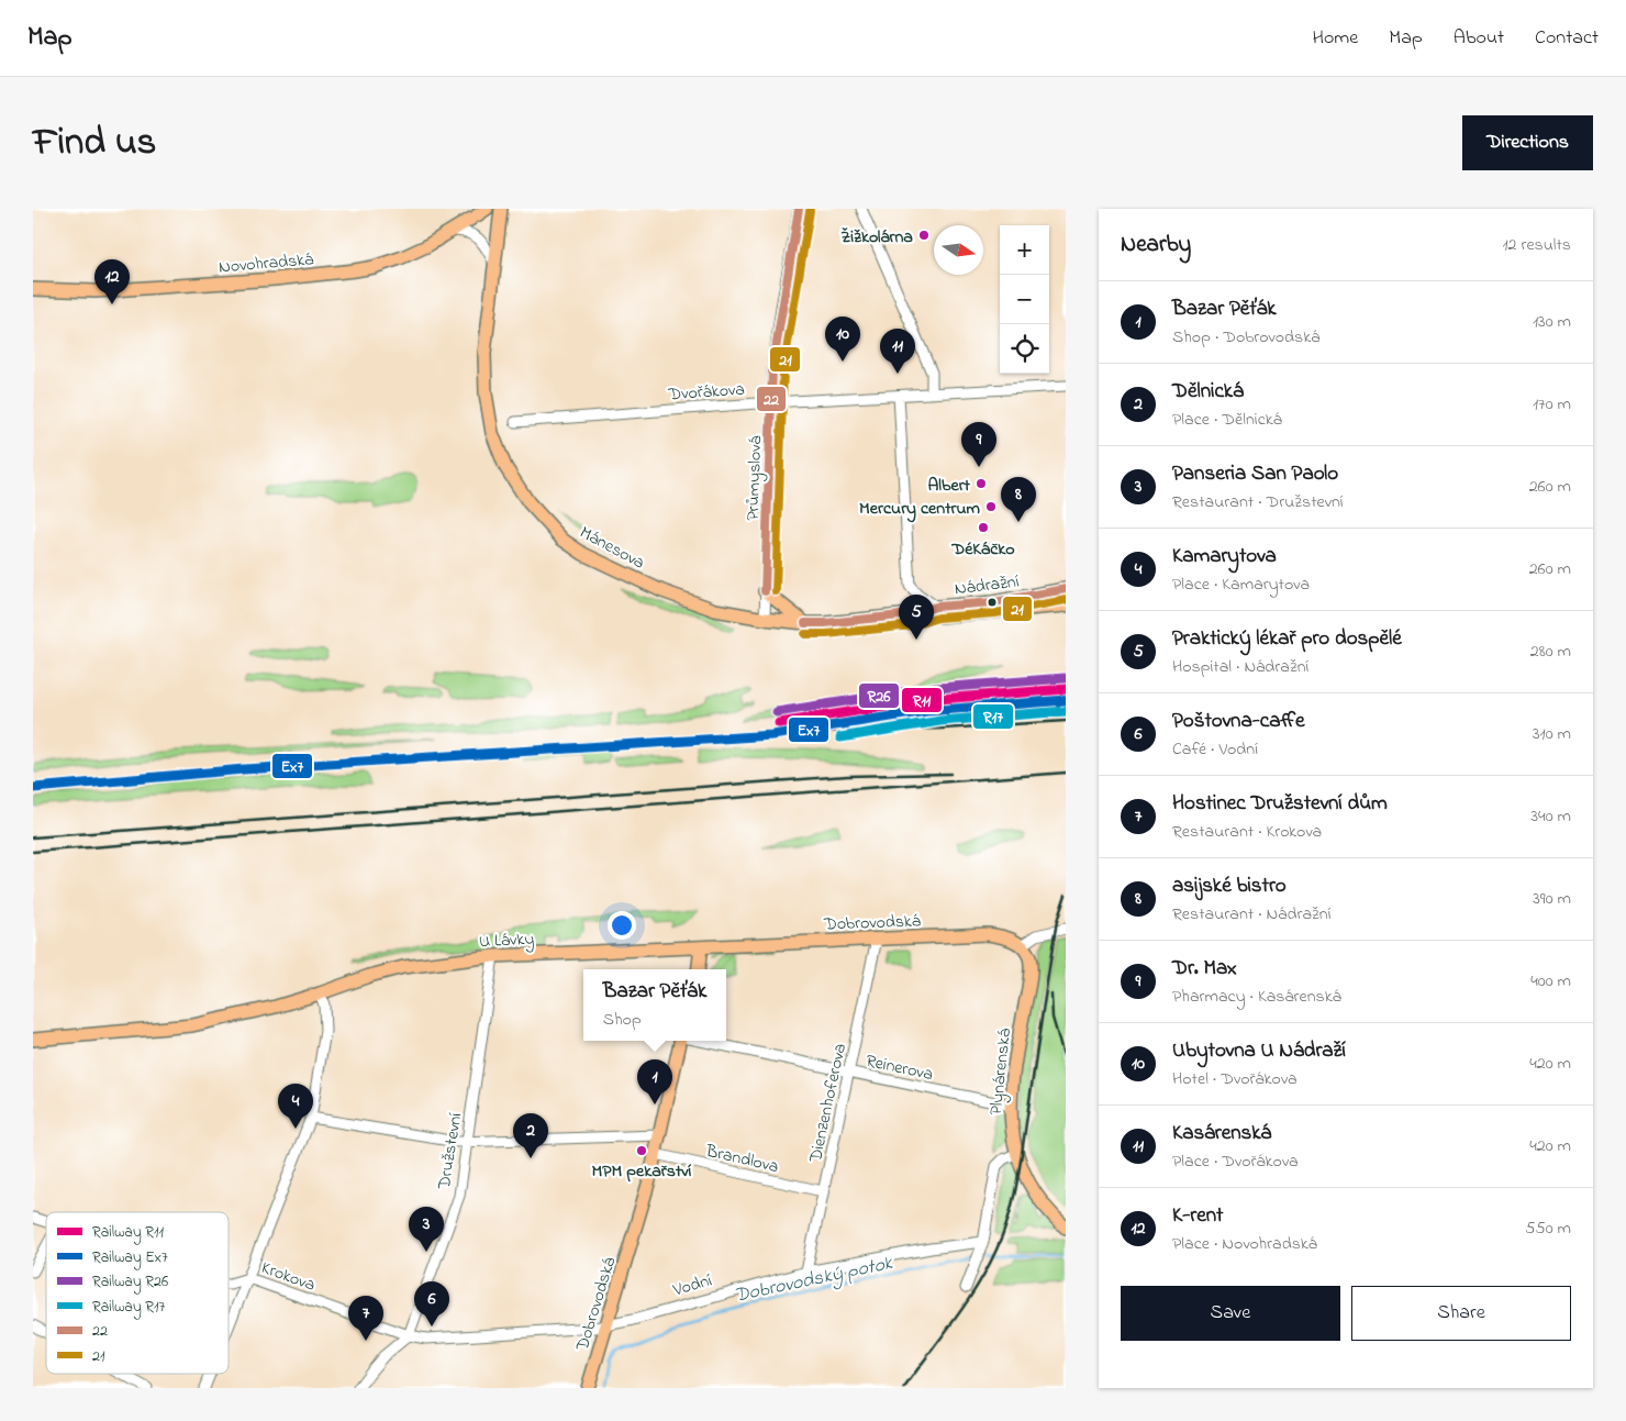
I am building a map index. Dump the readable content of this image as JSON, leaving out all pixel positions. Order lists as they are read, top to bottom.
{
  "streets": {
    "main road": [
      "Novohradská",
      "Mánesova",
      "Nádražní",
      "Dobrovodská",
      "U Lávky",
      "Plynárenská"
    ],
    "street": [
      "Dvořákova",
      "Průmyslová",
      "Reinerova",
      "Dienzenhoferova",
      "Družstevní",
      "Brandlova",
      "Krokova",
      "Vodní"
    ]
  },
  "crossings": [
    ["Dvořákova", "Průmyslová"],
    ["Průmyslová", "Mánesova"],
    ["Průmyslová", "Nádražní"],
    ["Mánesova", "Nádražní"],
    ["Dobrovodská", "U Lávky"],
    ["Dobrovodská", "Plynárenská"],
    ["Dobrovodská", "Dienzenhoferova"],
    ["Dobrovodská", "Brandlova"],
    ["Dobrovodská", "Vodní"],
    ["U Lávky", "Družstevní"],
    ["Reinerova", "Plynárenská"],
    ["Reinerova", "Dienzenhoferova"],
    ["Dienzenhoferova", "Brandlova"],
    ["Dienzenhoferova", "Vodní"],
    ["Družstevní", "Krokova"],
    ["Družstevní", "Vodní"],
    ["Krokova", "Vodní"]
  ],
  "water": ["Dobrovodský potok"],
  "places": [
    "Žižkolárna",
    "Albert",
    "Mercury centrum",
    "DéKáčko",
    "MPM pekařství"
  ],
  "lines": [
    "transit line 22",
    "transit line 21",
    "rail line R26",
    "rail line R11",
    "rail line Ex7",
    "rail line R17"
  ],
  "legend": [
    "Railway R11",
    "Railway Ex7",
    "Railway R26",
    "Railway R17",
    "22",
    "21"
  ],
  "north": "right",
  "page": {
    "header": "Map",
    "nav": [
      "Home",
      "Map",
      "About",
      "Contact"
    ],
    "title": "Find us",
    "buttons": [
      "Directions",
      ["Save", "Share"]
    ],
    "heading": ["Nearby", "12 results"],
    "map_buttons": ["+", "−"],
    "pins": [
      "12",
      "10",
      "11",
      "9",
      "8",
      "5",
      "1",
      "4",
      "2",
      "3",
      "6",
      "7"
    ],
    "list": [
      {
        "mark": "1",
        "name": "Bazar Pěťák",
        "note": "Shop · Dobrovodská",
        "value": "130 m"
      },
      {
        "mark": "2",
        "name": "Dělnická",
        "note": "Place · Dělnická",
        "value": "170 m"
      },
      {
        "mark": "3",
        "name": "Panseria San Paolo",
        "note": "Restaurant · Družstevní",
        "value": "260 m"
      },
      {
        "mark": "4",
        "name": "Kamarytova",
        "note": "Place · Kamarytova",
        "value": "260 m"
      },
      {
        "mark": "5",
        "name": "Praktický lékař pro dospělé",
        "note": "Hospital · Nádražní",
        "value": "280 m"
      },
      {
        "mark": "6",
        "name": "Poštovna-caffe",
        "note": "Café · Vodní",
        "value": "310 m"
      },
      {
        "mark": "7",
        "name": "Hostinec Družstevní dům",
        "note": "Restaurant · Krokova",
        "value": "340 m"
      },
      {
        "mark": "8",
        "name": "asijské bistro",
        "note": "Restaurant · Nádražní",
        "value": "390 m"
      },
      {
        "mark": "9",
        "name": "Dr. Max",
        "note": "Pharmacy · Kasárenská",
        "value": "400 m"
      },
      {
        "mark": "10",
        "name": "Ubytovna U Nádraží",
        "note": "Hotel · Dvořákova",
        "value": "420 m"
      },
      {
        "mark": "11",
        "name": "Kasárenská",
        "note": "Place · Dvořákova",
        "value": "420 m"
      },
      {
        "mark": "12",
        "name": "K-rent",
        "note": "Place · Novohradská",
        "value": "550 m"
      }
    ],
    "popup": ["Bazar Pěťák", "Shop"]
  }
}
